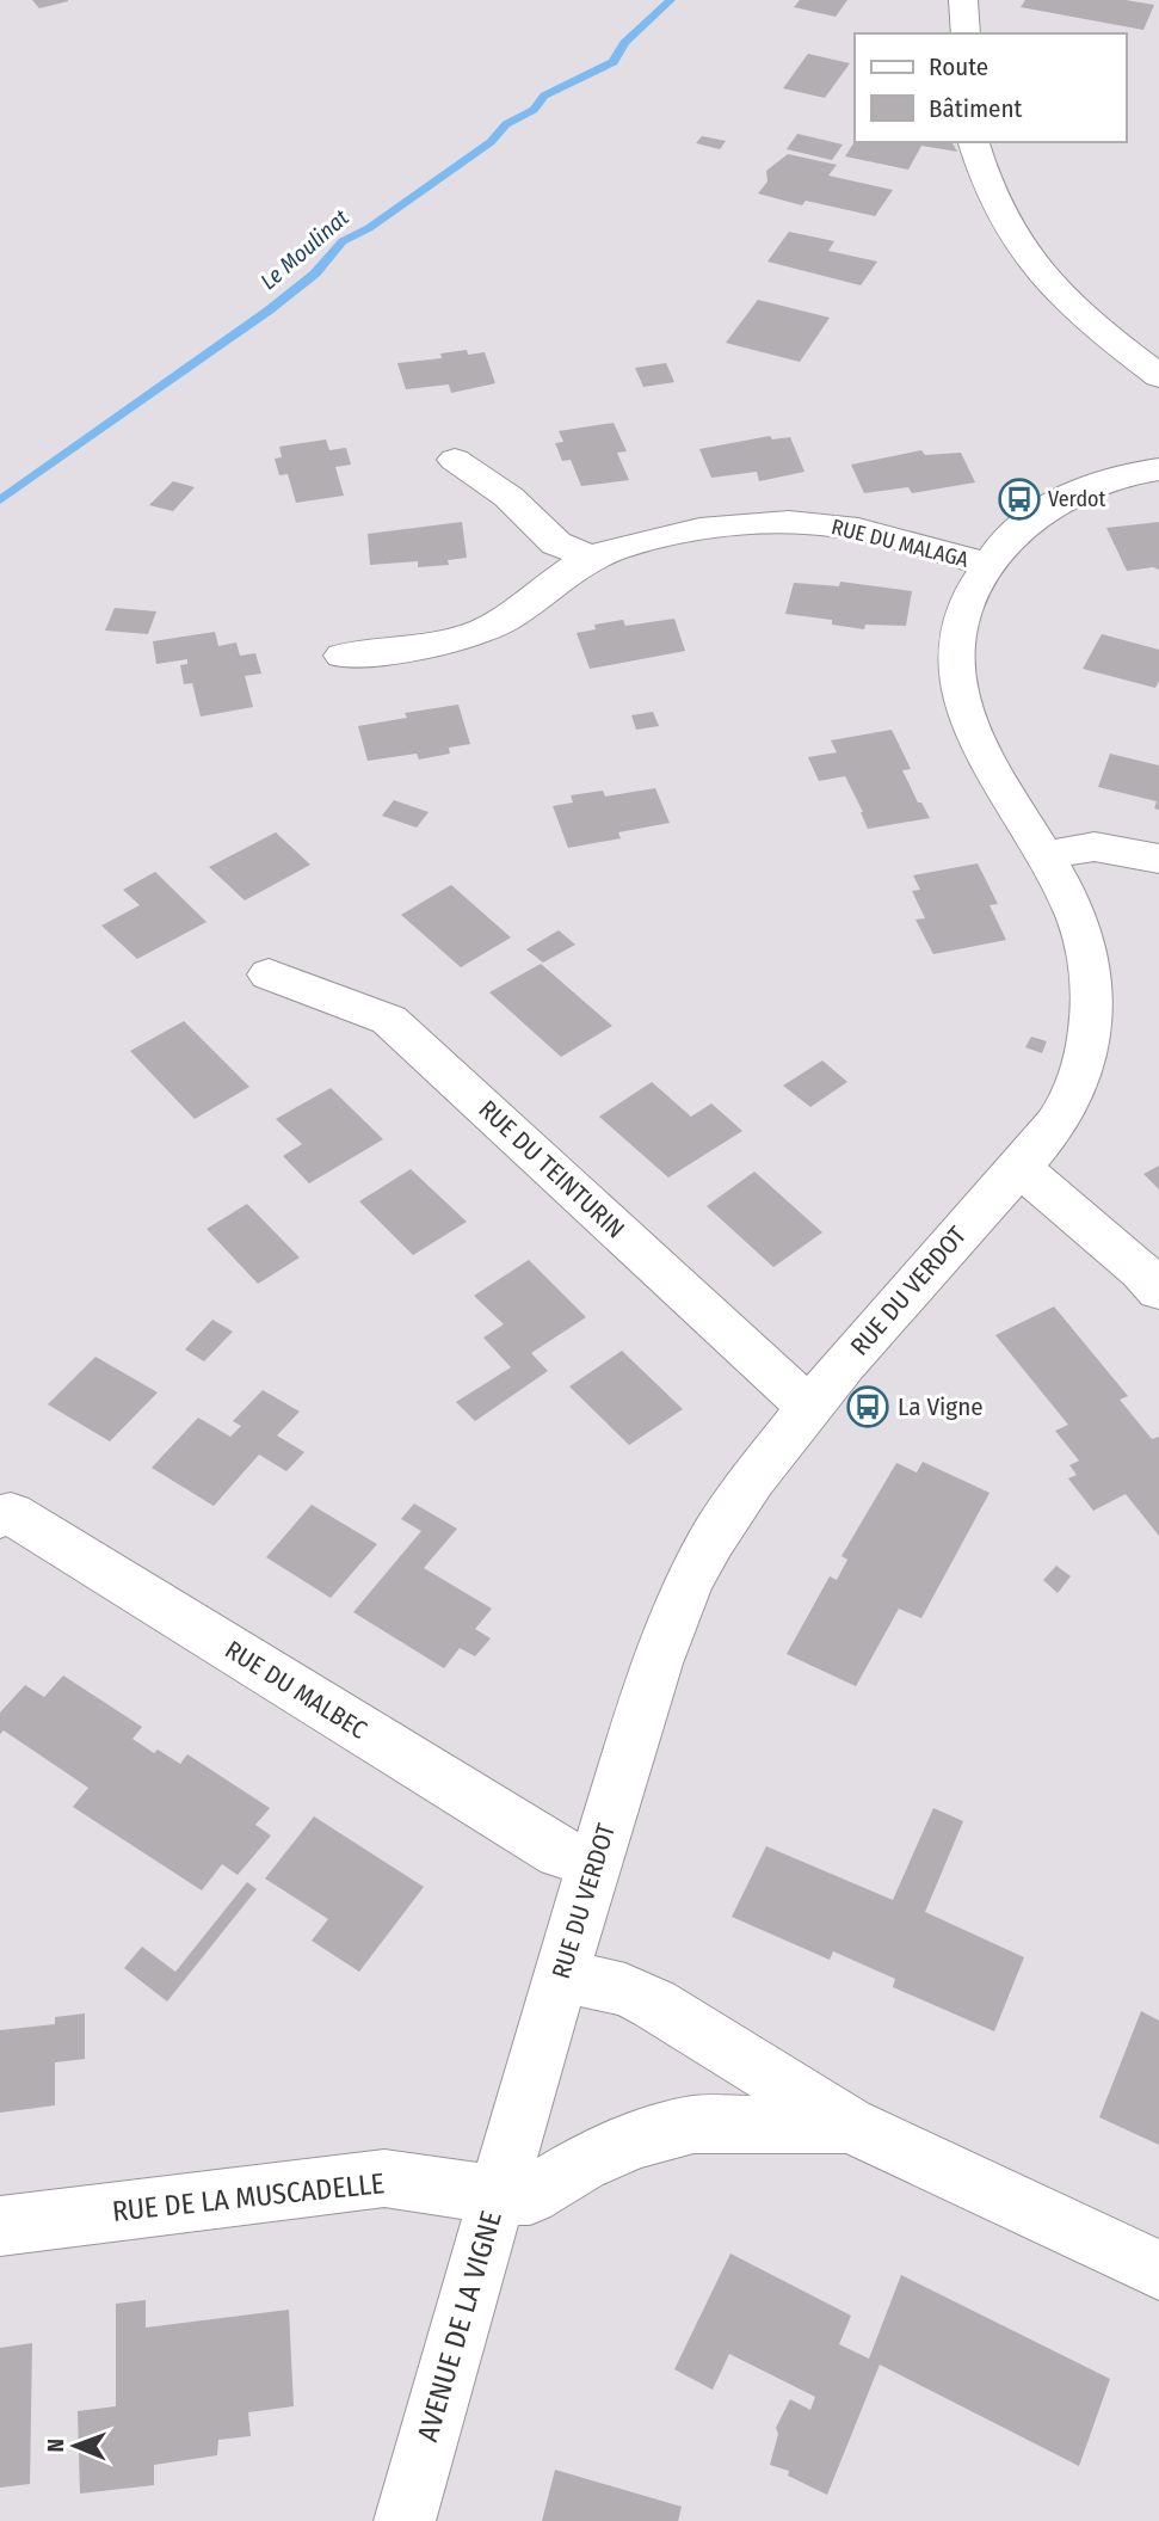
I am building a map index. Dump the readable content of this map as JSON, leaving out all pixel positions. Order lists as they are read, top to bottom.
{
  "streets": {
    "street": [
      "RUE DU MALAGA",
      "RUE DU TEINTURIN",
      "RUE DU VERDOT",
      "RUE DU MALBEC",
      "RUE DE LA MUSCADELLE",
      "AVENUE DE LA VIGNE"
    ]
  },
  "crossings": [
    ["RUE DU MALAGA", "RUE DU VERDOT"],
    ["RUE DU TEINTURIN", "RUE DU VERDOT"],
    ["RUE DU VERDOT", "RUE DU MALBEC"],
    ["RUE DU VERDOT", "RUE DE LA MUSCADELLE"],
    ["RUE DU VERDOT", "AVENUE DE LA VIGNE"],
    ["RUE DE LA MUSCADELLE", "AVENUE DE LA VIGNE"]
  ],
  "water": ["Le Moulinat"],
  "places": {
    "bus stop": ["Verdot", "La Vigne"]
  },
  "legend": ["Route", "Bâtiment"],
  "north": "left"
}
